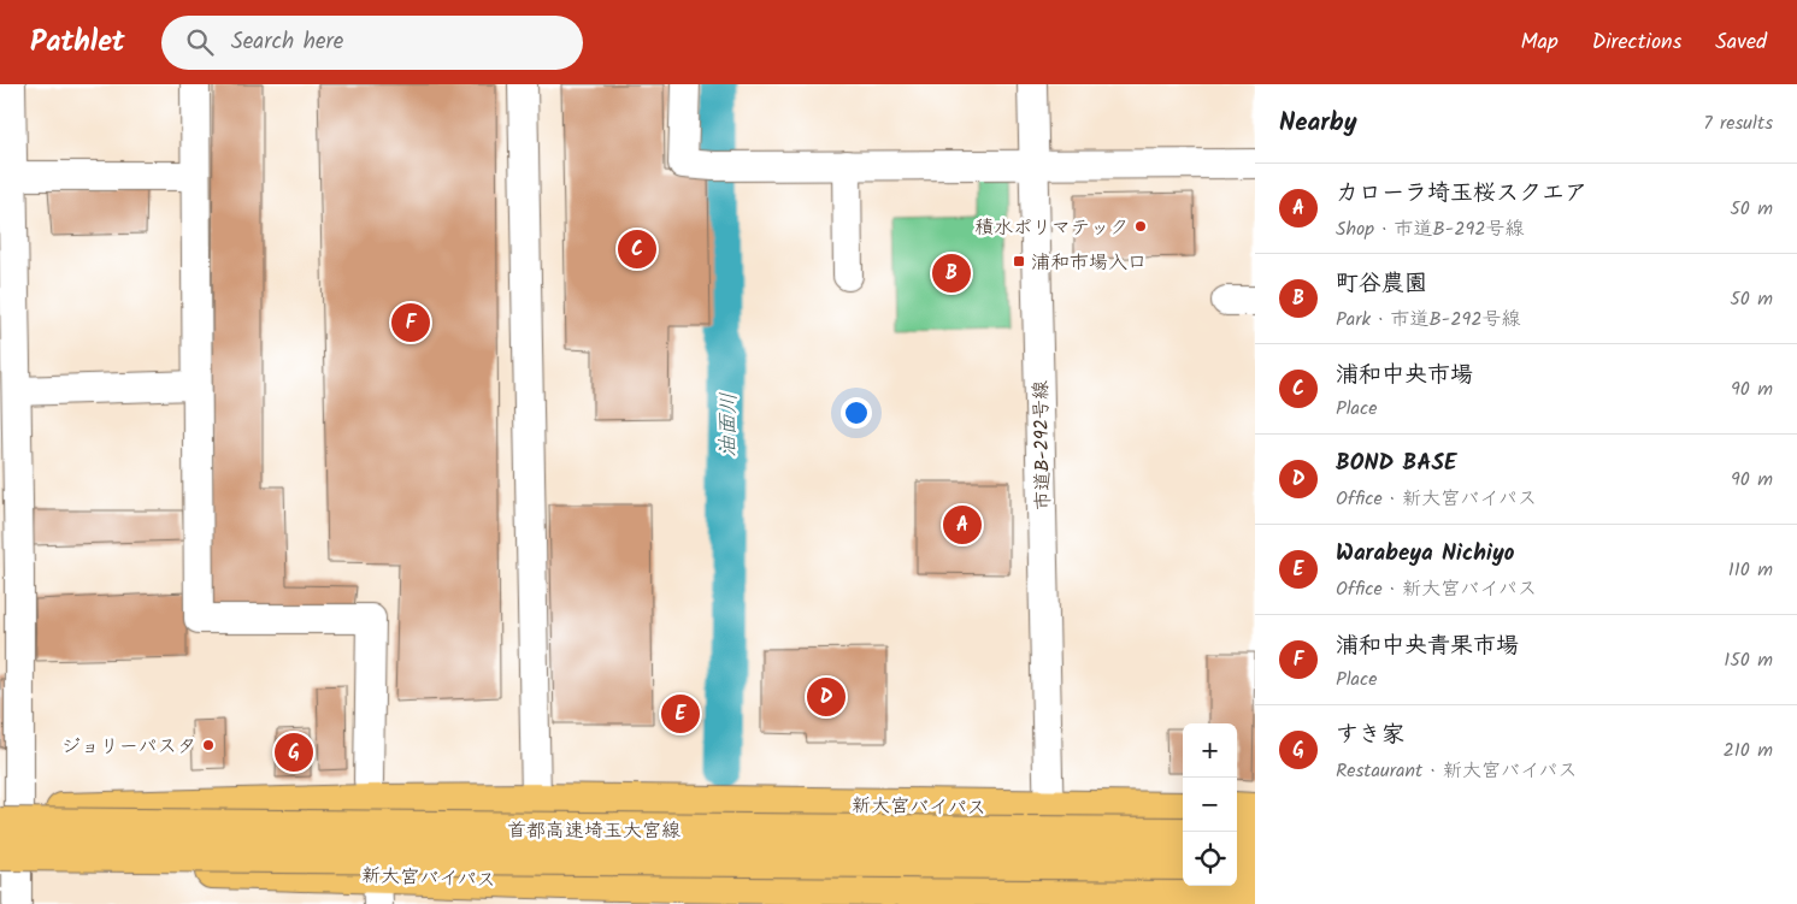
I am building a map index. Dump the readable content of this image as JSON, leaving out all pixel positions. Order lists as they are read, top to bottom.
{
  "streets": {
    "highway": ["新大宮バイパス", "首都高速埼玉大宮線"],
    "street": ["市道B-292号線"]
  },
  "crossings": [
    ["市道B-292号線", "新大宮バイパス"],
    ["新大宮バイパス", "首都高速埼玉大宮線"]
  ],
  "water": ["油面川"],
  "places": {
    "other": ["積水ポリマテック", "ジョリーパスタ"],
    "transit": ["浦和市場入口"]
  },
  "page": {
    "header": "Pathlet",
    "search": "Search here",
    "nav": ["Map", "Directions", "Saved"],
    "heading": ["Nearby", "7 results"],
    "list": [
      {
        "mark": "A",
        "name": "カローラ埼玉桜スクエア",
        "note": "Shop · 市道B-292号線",
        "value": "50 m"
      },
      {
        "mark": "B",
        "name": "町谷農園",
        "note": "Park · 市道B-292号線",
        "value": "50 m"
      },
      {
        "mark": "C",
        "name": "浦和中央市場",
        "note": "Place",
        "value": "90 m"
      },
      {
        "mark": "D",
        "name": "BOND BASE",
        "note": "Office · 新大宮バイパス",
        "value": "90 m"
      },
      {
        "mark": "E",
        "name": "Warabeya Nichiyo",
        "note": "Office · 新大宮バイパス",
        "value": "110 m"
      },
      {
        "mark": "F",
        "name": "浦和中央青果市場",
        "note": "Place",
        "value": "150 m"
      },
      {
        "mark": "G",
        "name": "すき家",
        "note": "Restaurant · 新大宮バイパス",
        "value": "210 m"
      }
    ],
    "pins": [
      "C",
      "B",
      "F",
      "A",
      "D",
      "E",
      "G"
    ],
    "map_buttons": ["+", "−"]
  }
}
